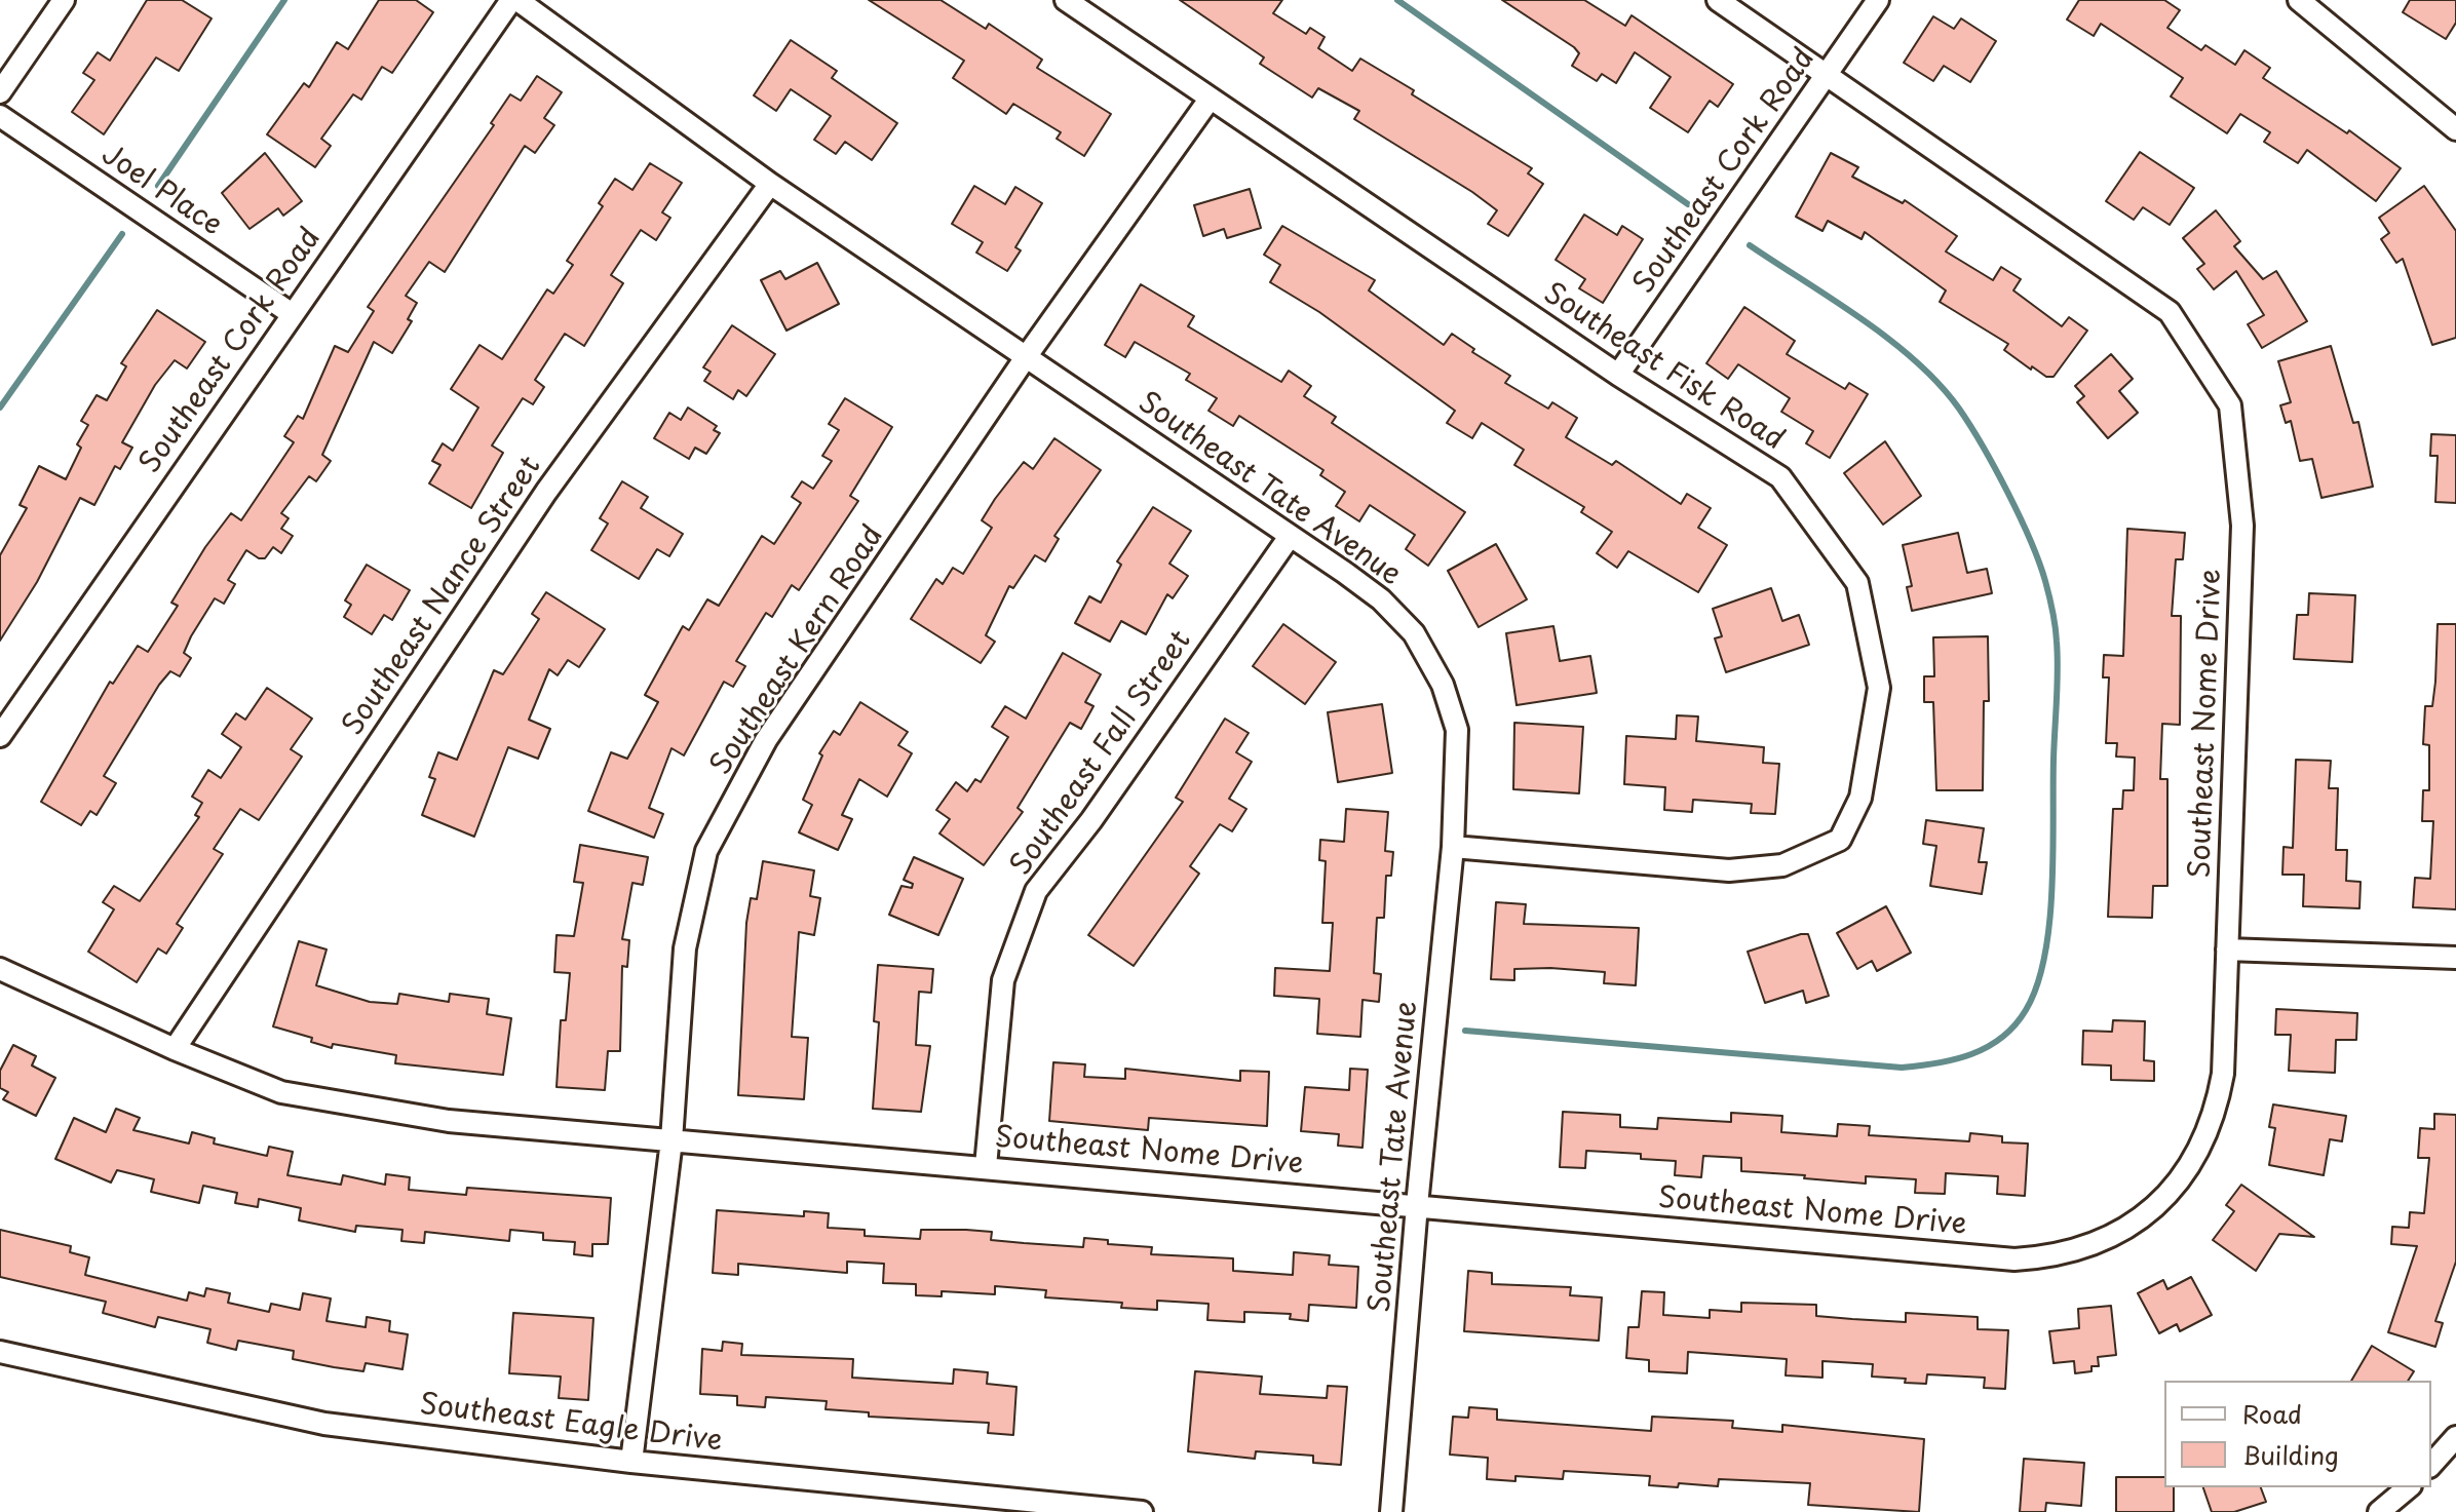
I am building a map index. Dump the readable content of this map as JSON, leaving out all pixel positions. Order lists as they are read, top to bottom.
{
  "streets": {
    "street": [
      "Southeast Cork Road",
      "Joel Place",
      "Southeast Fisk Road",
      "Southeast Tate Avenue",
      "Southeast Nance Street",
      "Southeast Kern Road",
      "Southeast Nome Drive",
      "Southeast Fall Street",
      "Southeast Eagle Drive"
    ]
  },
  "crossings": [
    ["Southeast Cork Road", "Joel Place"],
    ["Southeast Cork Road", "Southeast Fisk Road"],
    ["Southeast Cork Road", "Southeast Nome Drive"],
    ["Southeast Fisk Road", "Southeast Tate Avenue"],
    ["Southeast Fisk Road", "Southeast Kern Road"],
    ["Southeast Tate Avenue", "Southeast Nance Street"],
    ["Southeast Tate Avenue", "Southeast Kern Road"],
    ["Southeast Tate Avenue", "Southeast Nome Drive"],
    ["Southeast Tate Avenue", "Southeast Fall Street"],
    ["Southeast Nance Street", "Southeast Nome Drive"],
    ["Southeast Kern Road", "Southeast Nome Drive"],
    ["Southeast Kern Road", "Southeast Eagle Drive"],
    ["Southeast Nome Drive", "Southeast Fall Street"]
  ],
  "legend": ["Road", "Building"]
}
